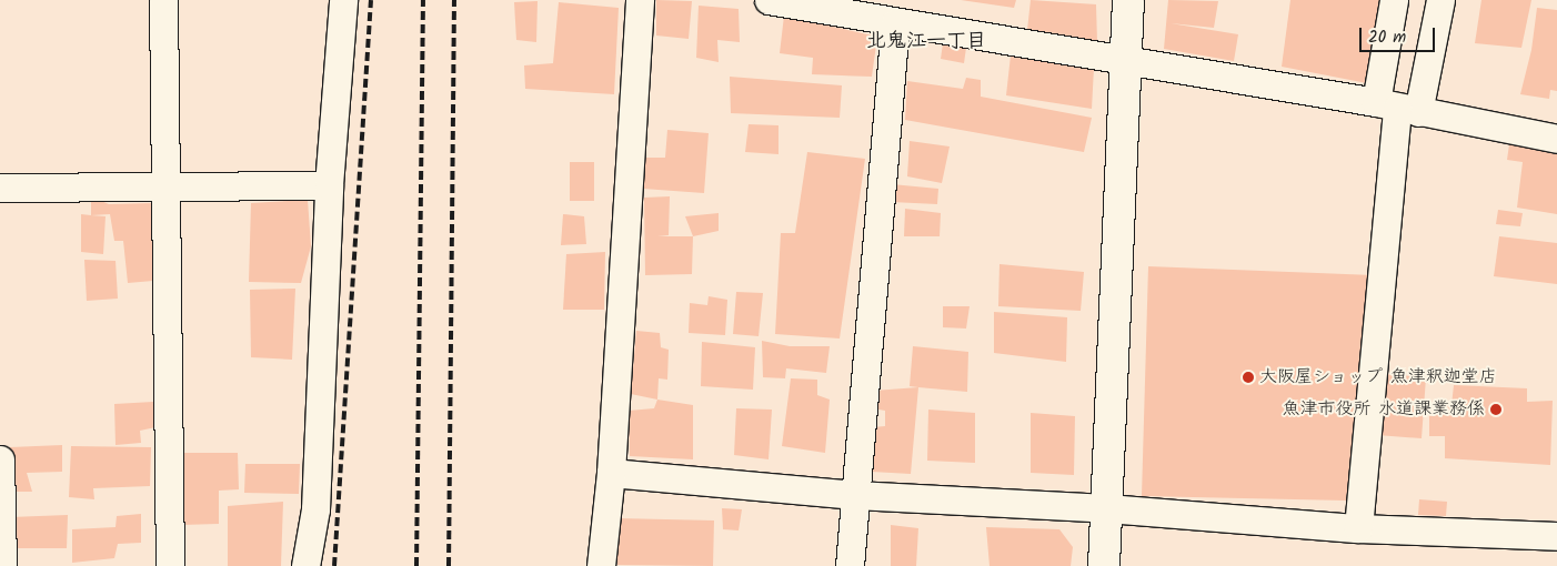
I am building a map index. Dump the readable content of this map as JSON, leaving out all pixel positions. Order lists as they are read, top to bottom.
{
  "districts": ["北鬼江一丁目"],
  "places": ["大阪屋ショップ 魚津釈迦堂店", "魚津市役所 水道課業務係"],
  "scale_bar": "20 m"
}
